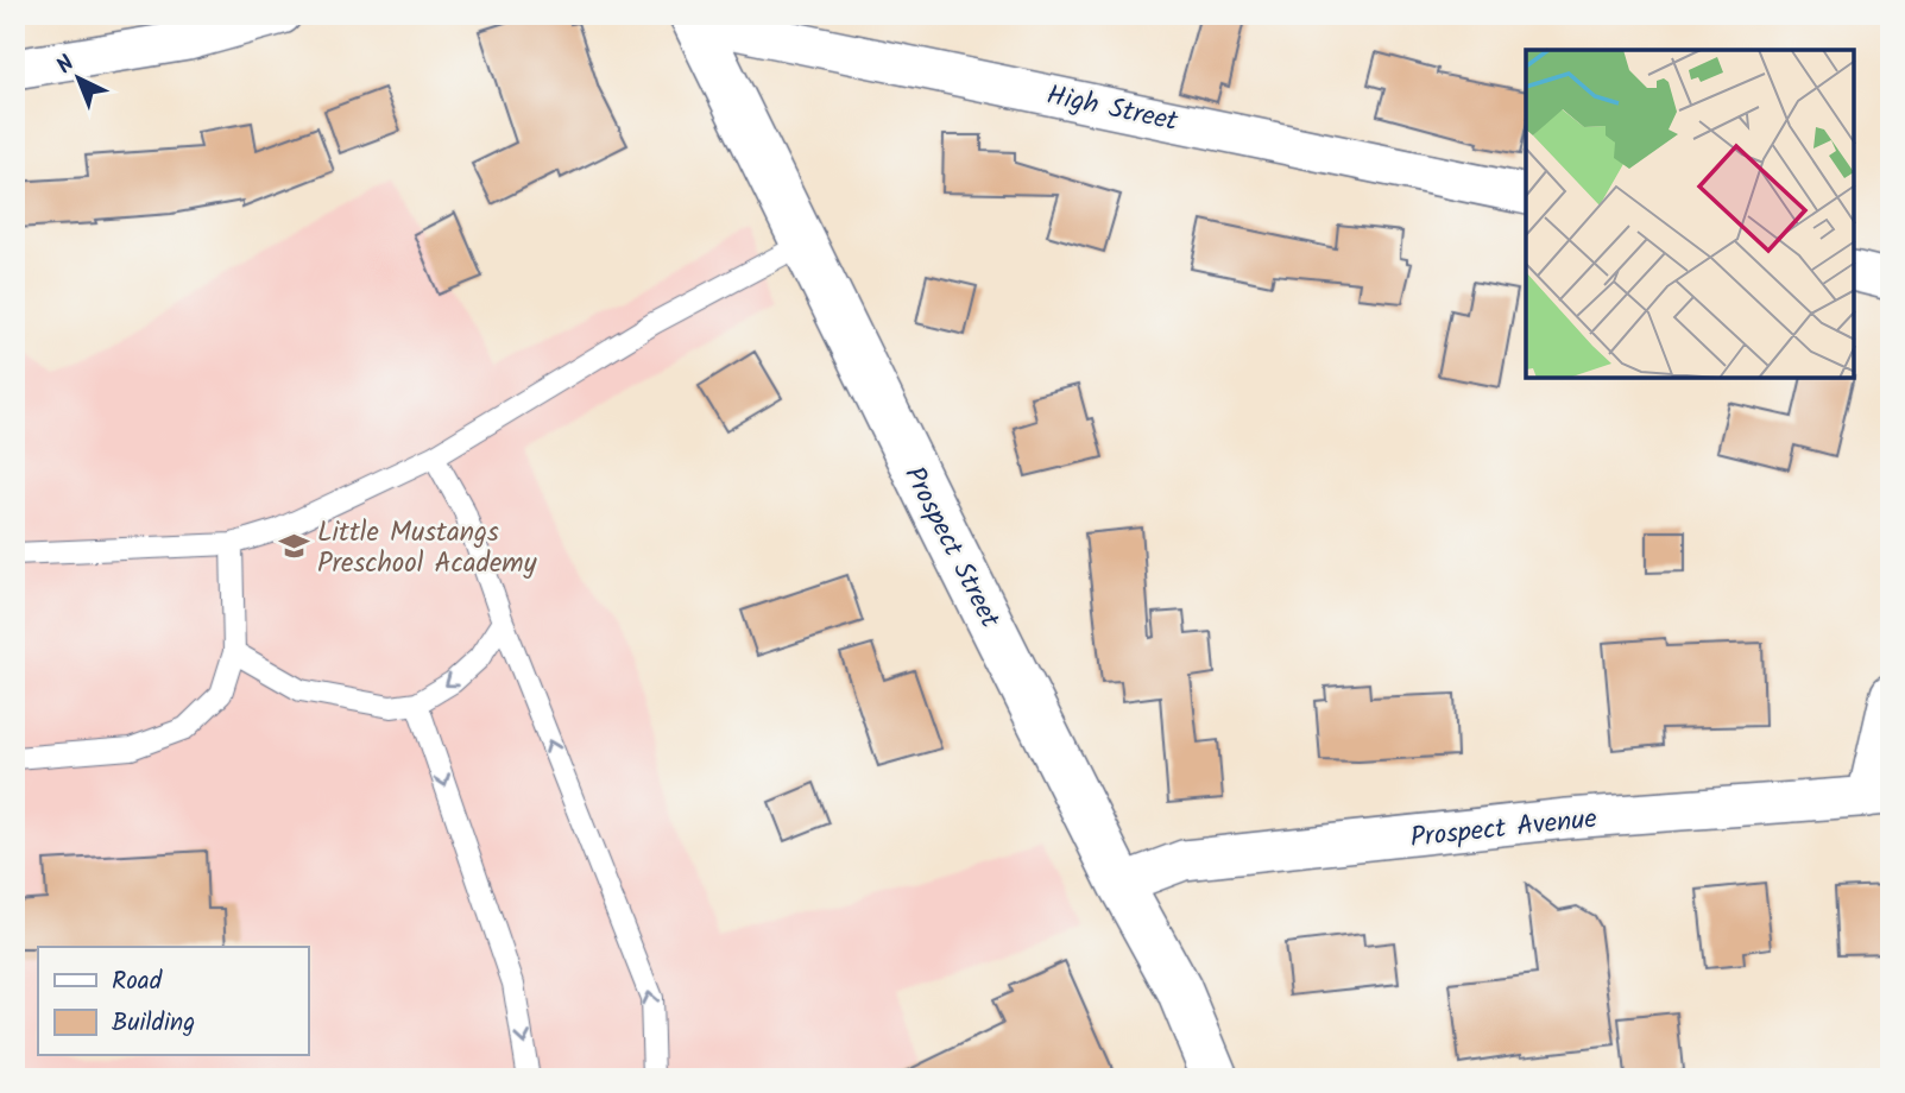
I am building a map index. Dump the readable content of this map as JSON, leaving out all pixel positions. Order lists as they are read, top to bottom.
{
  "streets": {
    "street": ["High Street", "Prospect Street", "Prospect Avenue"]
  },
  "crossings": [
    ["High Street", "Prospect Street"],
    ["Prospect Street", "Prospect Avenue"]
  ],
  "places": {
    "school or university": ["Little Mustangs Preschool Academy"]
  },
  "legend": ["Road", "Building"],
  "north": "top left"
}
